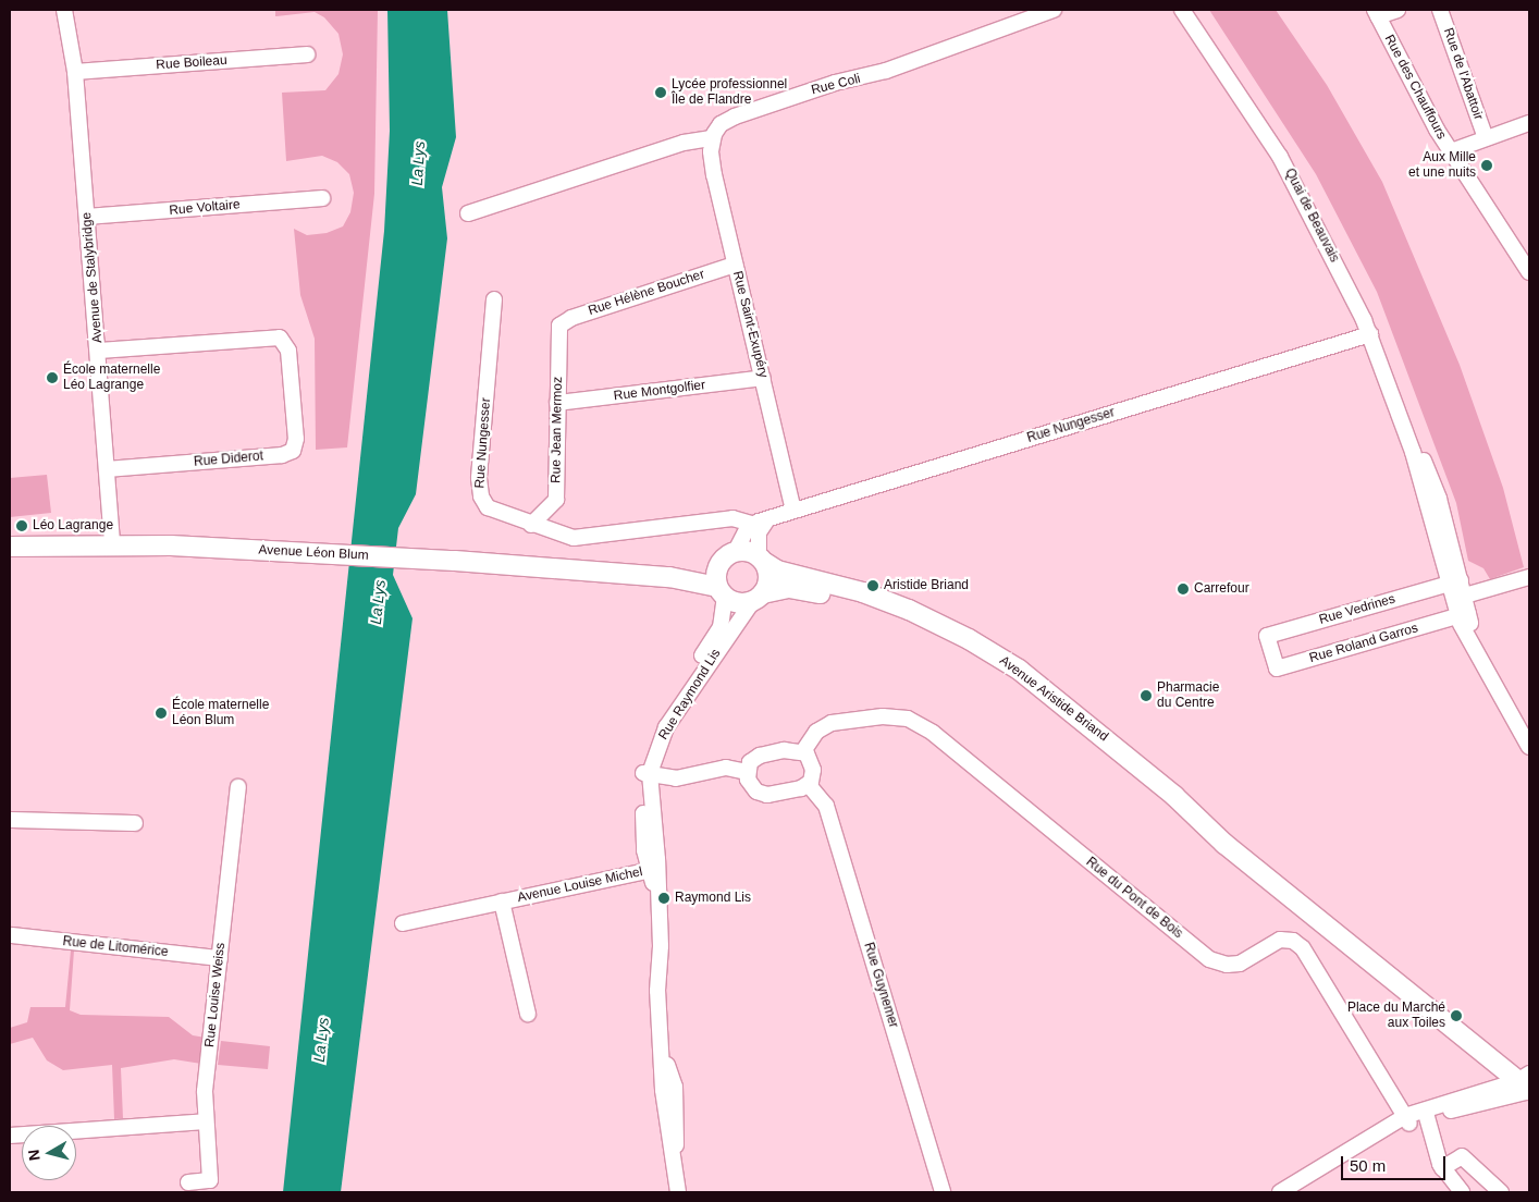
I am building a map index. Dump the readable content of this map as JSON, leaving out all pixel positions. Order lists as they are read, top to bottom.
{
  "streets": {
    "main road": ["Avenue Léon Blum", "Avenue Aristide Briand"],
    "street": [
      "Rue Boileau",
      "Rue de l'Abattoir",
      "Rue Coli",
      "Rue des Chauffours",
      "Rue Voltaire",
      "Quai de Beauvais",
      "Avenue de Stalybridge",
      "Rue Hélène Boucher",
      "Rue Saint-Exupéry",
      "Rue Montgolfier",
      "Rue Nungesser",
      "Rue Jean Mermoz",
      "Rue Diderot",
      "Rue Vedrines",
      "Rue Roland Garros",
      "Rue Raymond Lis",
      "Avenue Louise Michel",
      "Rue du Pont de Bois",
      "Rue de Litomérice",
      "Rue Guynemer",
      "Rue Louise Weiss"
    ]
  },
  "crossings": [
    ["Rue Boileau", "Avenue de Stalybridge"],
    ["Rue Coli", "Rue Saint-Exupéry"],
    ["Rue Voltaire", "Avenue de Stalybridge"],
    ["Quai de Beauvais", "Rue Nungesser"],
    ["Quai de Beauvais", "Rue Vedrines"],
    ["Quai de Beauvais", "Rue Roland Garros"],
    ["Avenue de Stalybridge", "Rue Diderot"],
    ["Avenue de Stalybridge", "Avenue Léon Blum"],
    ["Rue Hélène Boucher", "Rue Saint-Exupéry"],
    ["Rue Hélène Boucher", "Rue Jean Mermoz"],
    ["Rue Saint-Exupéry", "Rue Montgolfier"],
    ["Rue Saint-Exupéry", "Rue Nungesser"],
    ["Rue Montgolfier", "Rue Jean Mermoz"],
    ["Rue Nungesser", "Rue Jean Mermoz"],
    ["Rue Vedrines", "Rue Roland Garros"],
    ["Rue Raymond Lis", "Avenue Aristide Briand"],
    ["Rue Raymond Lis", "Avenue Louise Michel"],
    ["Rue du Pont de Bois", "Rue Guynemer"],
    ["Rue de Litomérice", "Rue Louise Weiss"]
  ],
  "water": ["La Lys"],
  "places": [
    "Lycée professionnel Île de Flandre",
    "Aux Mille et une nuits",
    "École maternelle Léo Lagrange",
    "Léo Lagrange",
    "Aristide Briand",
    "Carrefour",
    "Pharmacie du Centre",
    "École maternelle Léon Blum",
    "Raymond Lis",
    "Place du Marché aux Toiles"
  ],
  "scale_bar": "50 m",
  "north": "left"
}
